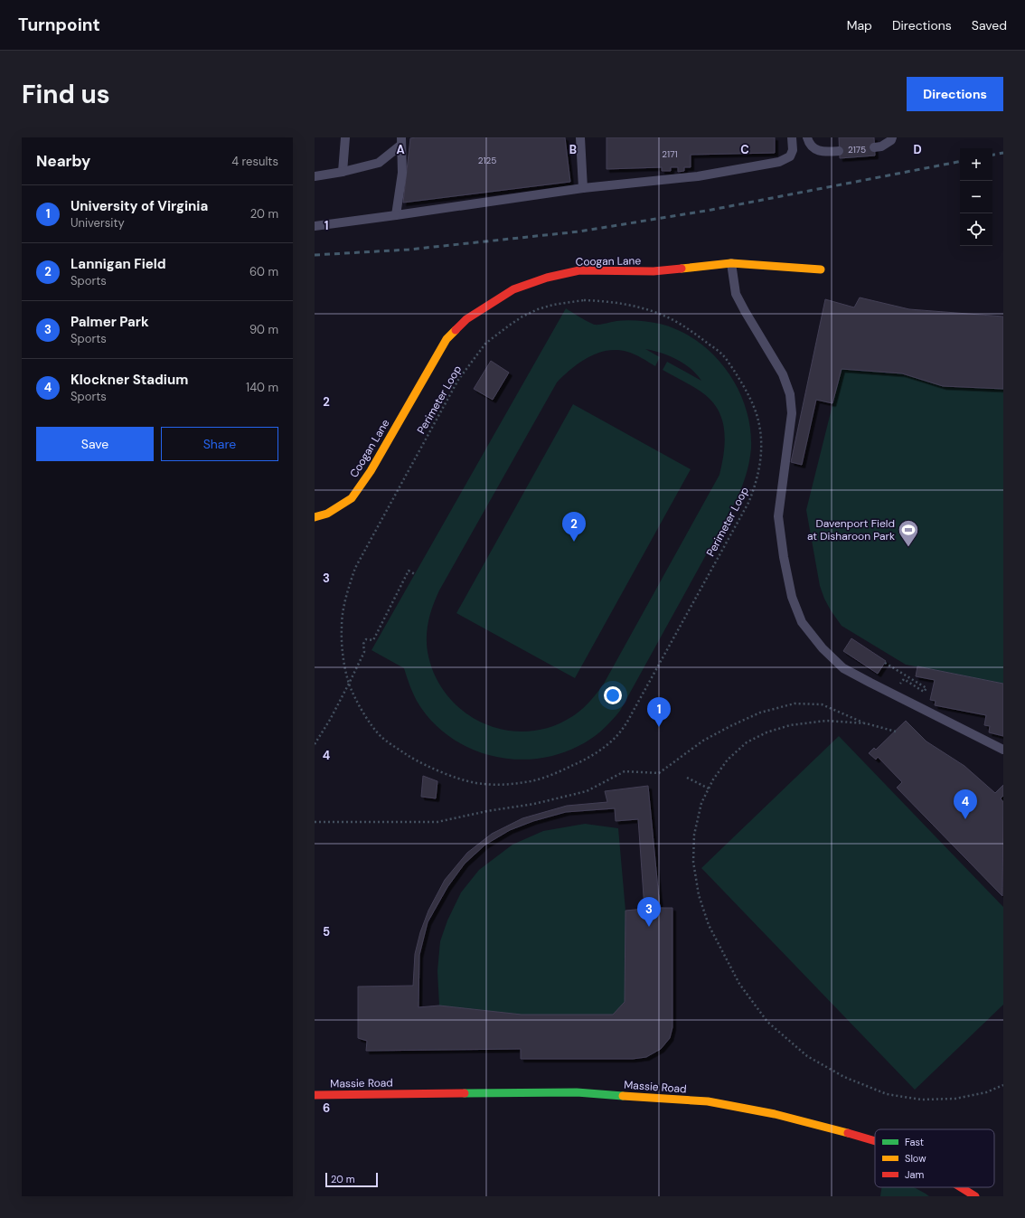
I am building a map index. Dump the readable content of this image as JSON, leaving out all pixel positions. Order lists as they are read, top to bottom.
{
  "streets": {
    "street": ["Coogan Lane", "Massie Road"],
    "path": ["Perimeter Loop"]
  },
  "places": {
    "sports": ["Davenport Field at Disharoon Park"]
  },
  "house_numbers": ["2175", "2171", "2125"],
  "legend": ["Fast", "Slow", "Jam"],
  "scale_bar": "20 m",
  "page": {
    "header": "Turnpoint",
    "nav": ["Map", "Directions", "Saved"],
    "buttons": [
      "Directions",
      ["Save", "Share"]
    ],
    "title": "Find us",
    "heading": ["Nearby", "4 results"],
    "map_buttons": ["+", "−"],
    "list": [
      {
        "mark": "1",
        "name": "University of Virginia",
        "note": "University",
        "value": "20 m"
      },
      {
        "mark": "2",
        "name": "Lannigan Field",
        "note": "Sports",
        "value": "60 m"
      },
      {
        "mark": "3",
        "name": "Palmer Park",
        "note": "Sports",
        "value": "90 m"
      },
      {
        "mark": "4",
        "name": "Klockner Stadium",
        "note": "Sports",
        "value": "140 m"
      }
    ],
    "pins": [
      "2",
      "1",
      "4",
      "3"
    ],
    "scale": "20 m"
  },
  "grid": {
    "columns": [
      "A",
      "B",
      "C",
      "D"
    ],
    "rows": [
      "1",
      "2",
      "3",
      "4",
      "5",
      "6"
    ]
  }
}
